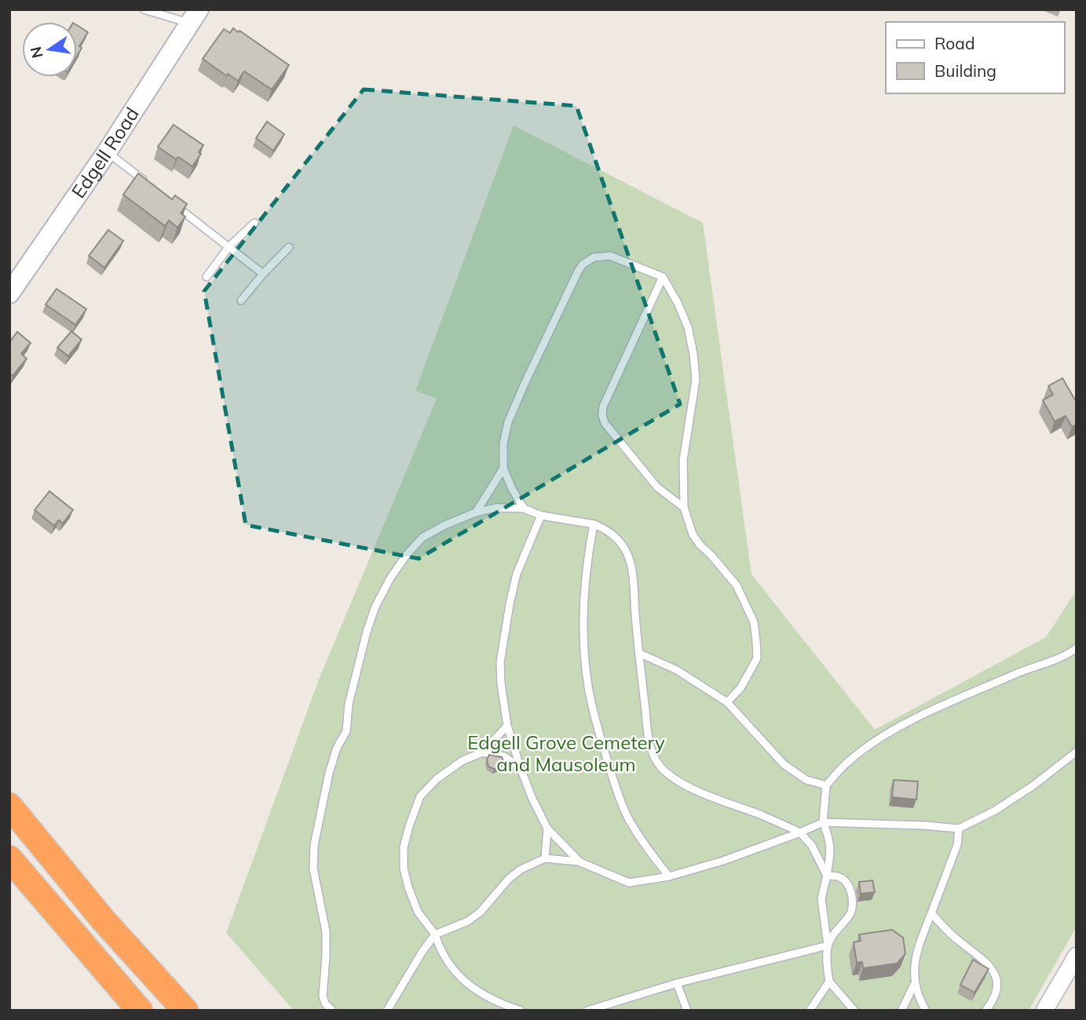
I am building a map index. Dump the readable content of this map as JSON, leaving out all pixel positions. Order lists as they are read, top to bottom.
{
  "streets": {
    "main road": ["Edgell Road"]
  },
  "parks": ["Edgell Grove Cemetery and Mausoleum"],
  "legend": ["Road", "Building"],
  "north": "left"
}
